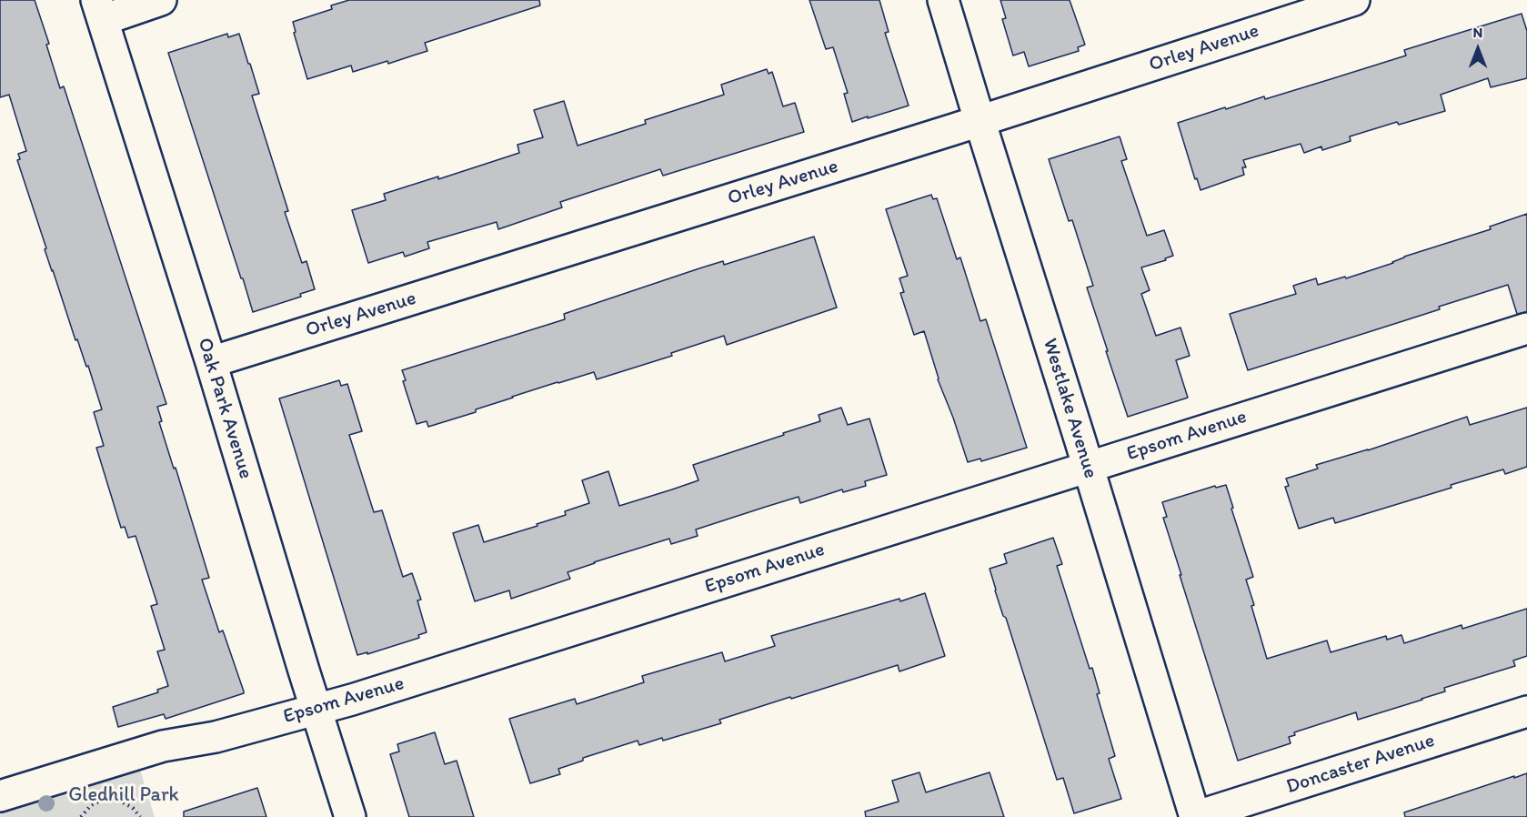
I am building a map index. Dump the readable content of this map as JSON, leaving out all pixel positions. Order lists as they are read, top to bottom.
{
  "streets": {
    "street": [
      "Orley Avenue",
      "Oak Park Avenue",
      "Westlake Avenue",
      "Epsom Avenue",
      "Doncaster Avenue"
    ]
  },
  "crossings": [
    ["Orley Avenue", "Oak Park Avenue"],
    ["Orley Avenue", "Westlake Avenue"],
    ["Oak Park Avenue", "Epsom Avenue"],
    ["Westlake Avenue", "Epsom Avenue"],
    ["Westlake Avenue", "Doncaster Avenue"]
  ],
  "parks": ["Gledhill Park"],
  "north": "top"
}
